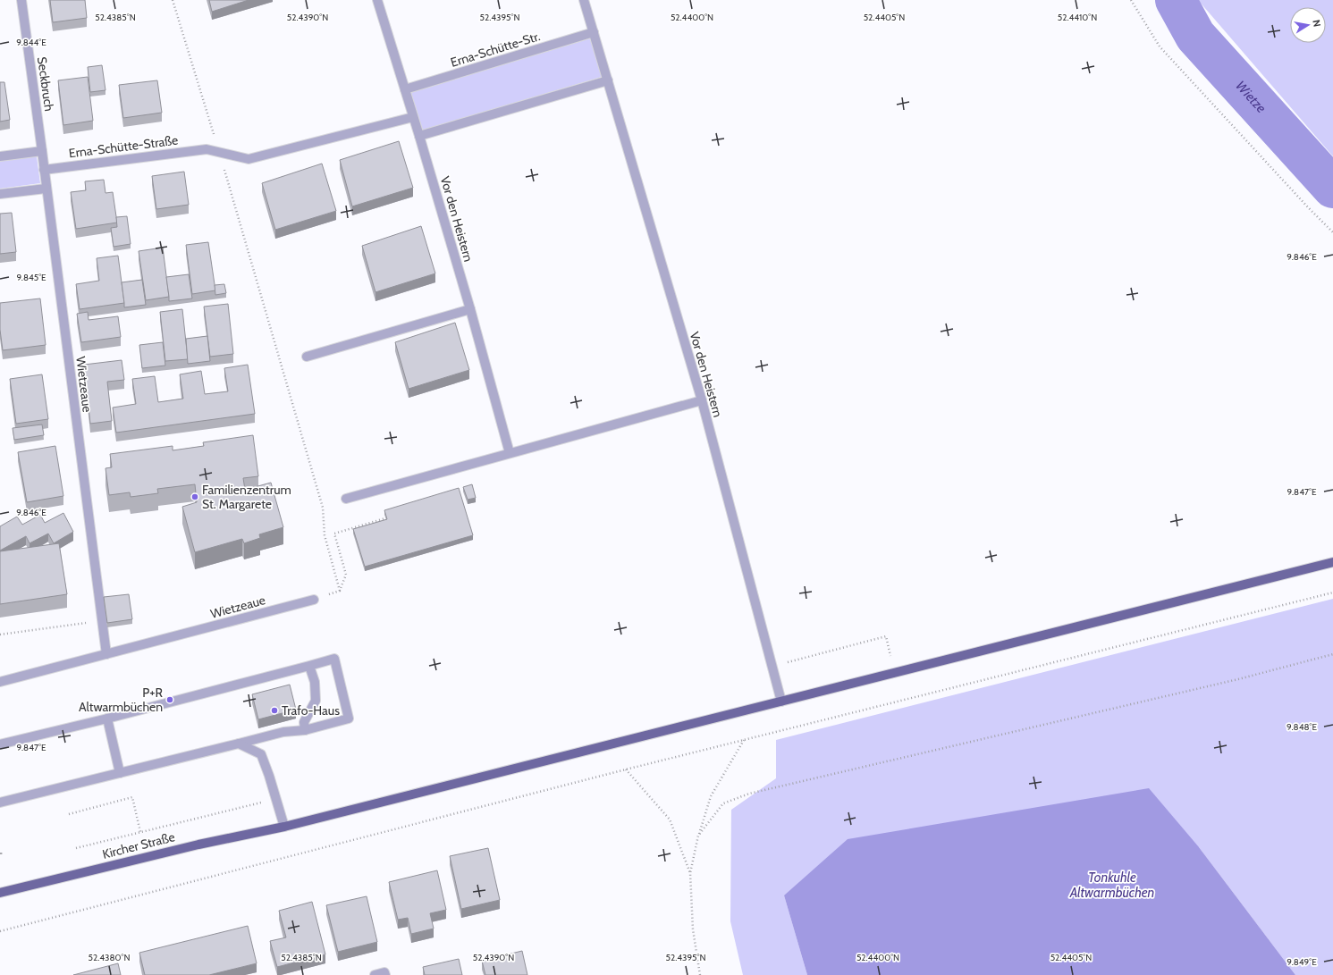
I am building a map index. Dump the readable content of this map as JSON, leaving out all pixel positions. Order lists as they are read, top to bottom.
{
  "streets": {
    "main road": ["Kircher Straße"],
    "street": [
      "Erna-Schütte-Str.",
      "Seckbruch",
      "Erna-Schütte-Straße",
      "Vor den Heistern",
      "Wietzeaue"
    ]
  },
  "crossings": [
    ["Erna-Schütte-Str.", "Vor den Heistern"],
    ["Seckbruch", "Wietzeaue"],
    ["Erna-Schütte-Straße", "Vor den Heistern"],
    ["Erna-Schütte-Straße", "Wietzeaue"],
    ["Vor den Heistern", "Kircher Straße"]
  ],
  "water": ["Wietze", "Tonkuhle Altwarmbüchen"],
  "places": ["Familienzentrum St. Margarete", "P+R Altwarmbüchen", "Trafo-Haus"],
  "north": "right",
  "coordinates": [
    "52.4385°N",
    "52.4390°N",
    "52.4395°N",
    "52.4400°N",
    "52.4405°N",
    "52.4410°N",
    "9.844°E",
    "9.846°E",
    "9.845°E",
    "9.847°E",
    "9.848°E",
    "52.4380°N",
    "9.849°E"
  ]
}
